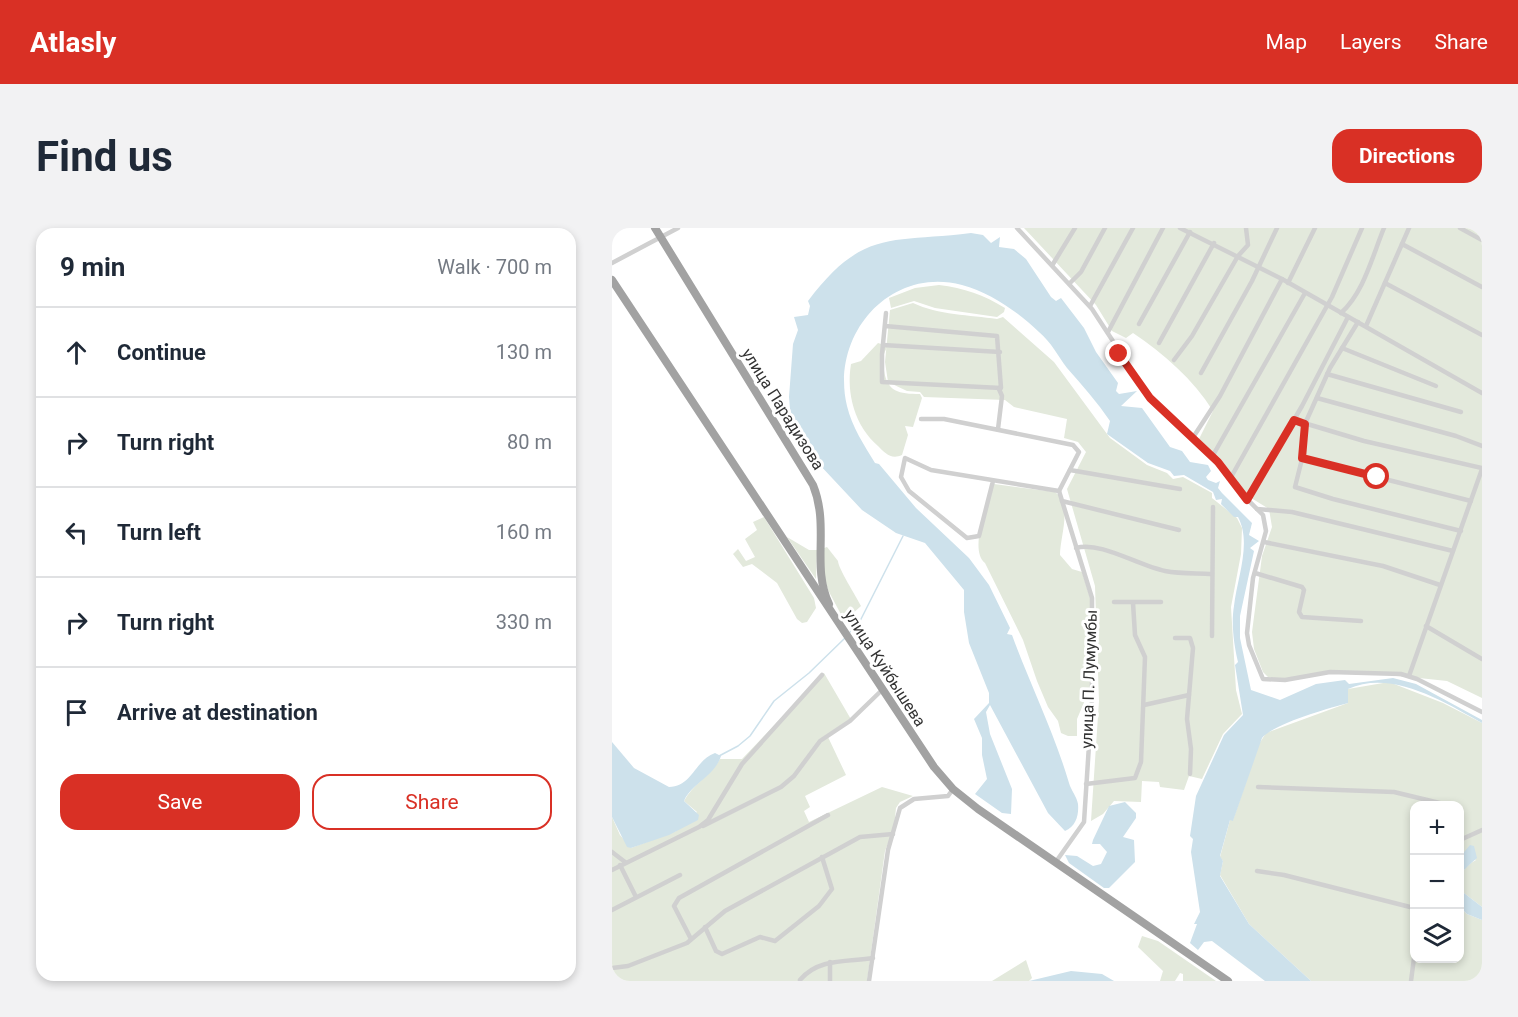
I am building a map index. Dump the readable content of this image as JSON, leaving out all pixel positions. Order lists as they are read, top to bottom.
{
  "streets": {
    "highway": ["улица Парадизова", "улица Куйбышева"],
    "street": ["улица П. Лумумбы"]
  },
  "crossings": [
    ["улица Парадизова", "улица Куйбышева"],
    ["улица Куйбышева", "улица П. Лумумбы"]
  ],
  "page": {
    "header": "Atlasly",
    "nav": ["Map", "Layers", "Share"],
    "buttons": [
      "Directions",
      ["Save", "Share"]
    ],
    "title": "Find us",
    "heading": ["9 min", "Walk · 700 m"],
    "list": [
      ["Continue", "130 m"],
      ["Turn right", "80 m"],
      ["Turn left", "160 m"],
      ["Turn right", "330 m"],
      "Arrive at destination"
    ],
    "map_buttons": ["+", "−"]
  }
}
